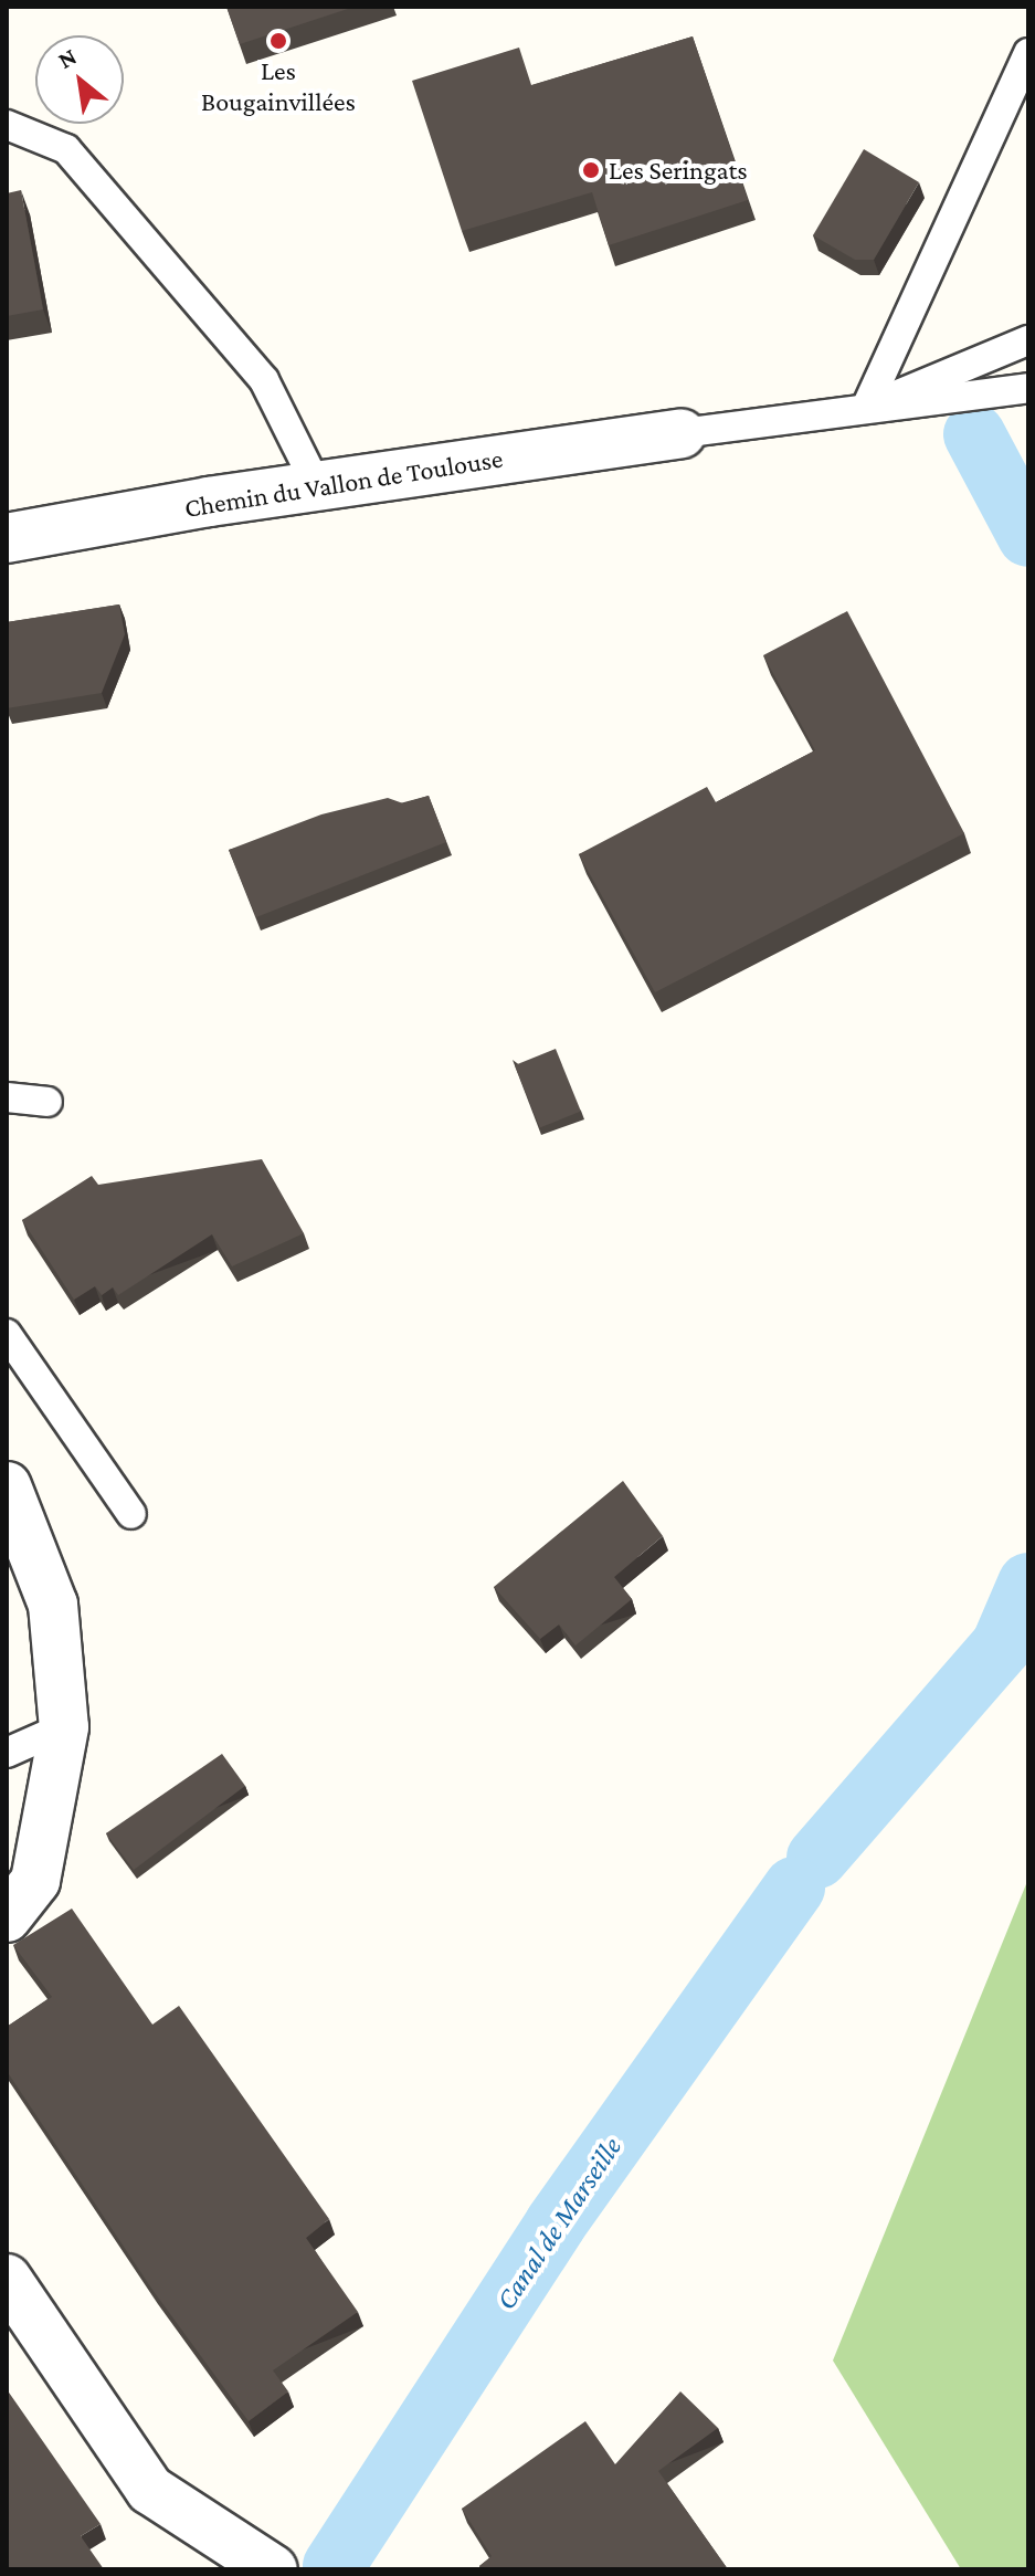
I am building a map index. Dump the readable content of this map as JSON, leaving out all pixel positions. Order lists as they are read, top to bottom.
{
  "streets": {
    "street": ["Chemin du Vallon de Toulouse"]
  },
  "water": ["Canal de Marseille"],
  "places": ["Les Bougainvillées", "Les Seringats"],
  "north": "top left"
}
